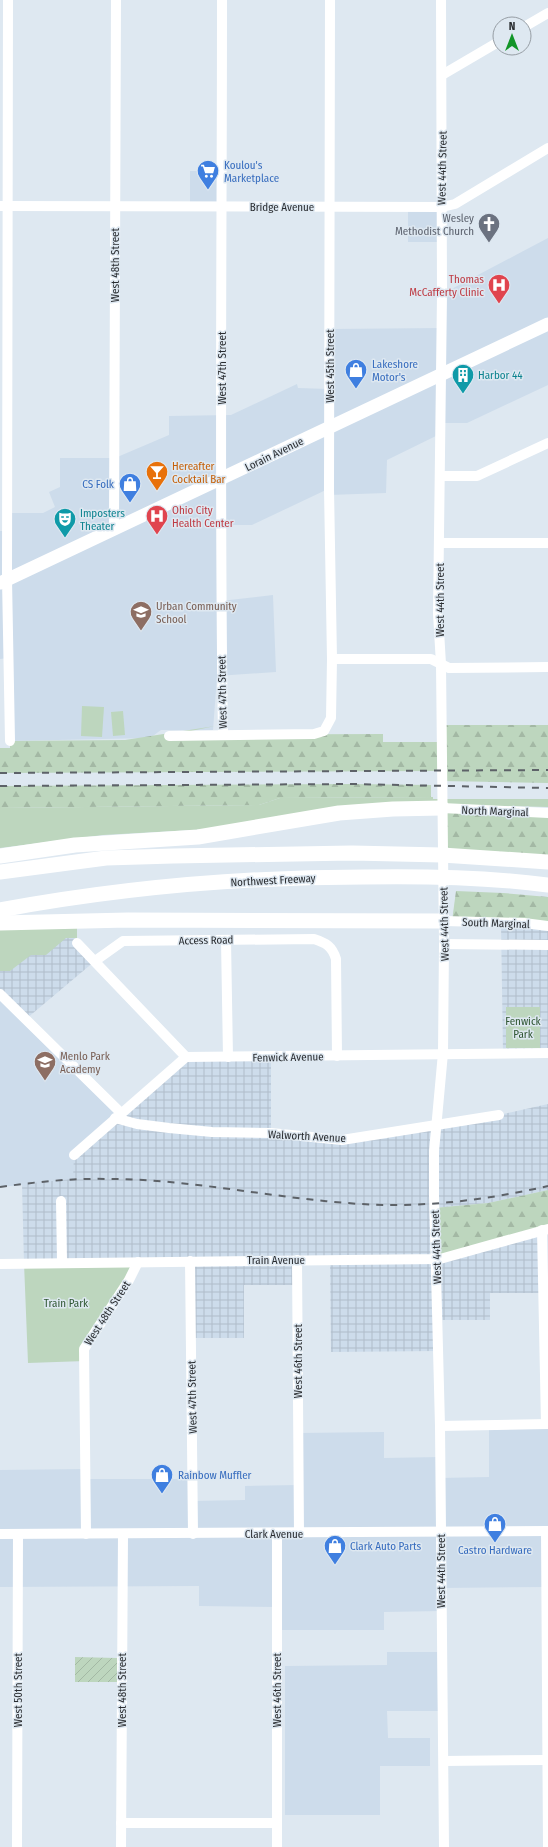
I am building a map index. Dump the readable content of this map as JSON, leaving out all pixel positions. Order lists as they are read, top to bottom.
{
  "streets": {
    "highway": ["Northwest Freeway"],
    "main road": ["Lorain Avenue"],
    "street": [
      "West 44th Street",
      "Bridge Avenue",
      "West 48th Street",
      "West 45th Street",
      "West 47th Street",
      "North Marginal",
      "South Marginal",
      "Access Road",
      "Fenwick Avenue",
      "Walworth Avenue",
      "Train Avenue",
      "West 46th Street",
      "Clark Avenue",
      "West 50th Street"
    ]
  },
  "crossings": [
    ["West 44th Street", "Bridge Avenue"],
    ["West 44th Street", "Lorain Avenue"],
    ["West 44th Street", "North Marginal"],
    ["West 44th Street", "South Marginal"],
    ["West 44th Street", "Fenwick Avenue"],
    ["West 44th Street", "Clark Avenue"],
    ["Bridge Avenue", "West 48th Street"],
    ["Bridge Avenue", "West 45th Street"],
    ["Bridge Avenue", "West 47th Street"],
    ["West 48th Street", "Lorain Avenue"],
    ["West 48th Street", "Train Avenue"],
    ["West 48th Street", "Clark Avenue"],
    ["West 45th Street", "West 47th Street"],
    ["West 45th Street", "Lorain Avenue"],
    ["West 47th Street", "Lorain Avenue"],
    ["West 47th Street", "Train Avenue"],
    ["West 47th Street", "Clark Avenue"],
    ["Access Road", "Fenwick Avenue"],
    ["Train Avenue", "West 46th Street"],
    ["West 46th Street", "Clark Avenue"],
    ["Clark Avenue", "West 50th Street"]
  ],
  "parks": ["Fenwick Park", "Train Park"],
  "places": {
    "supermarket": ["Koulou's Marketplace"],
    "church": ["Wesley Methodist Church"],
    "hospital": ["Thomas McCafferty Clinic", "Ohio City Health Center"],
    "shop": [
      "Lakeshore Motor's",
      "CS Folk",
      "Rainbow Muffler",
      "Castro Hardware",
      "Clark Auto Parts"
    ],
    "building": ["Harbor 44"],
    "bar": ["Hereafter Cocktail Bar"],
    "theatre": ["Imposters Theater"],
    "school or university": ["Urban Community School", "Menlo Park Academy"]
  },
  "north": "top"
}
